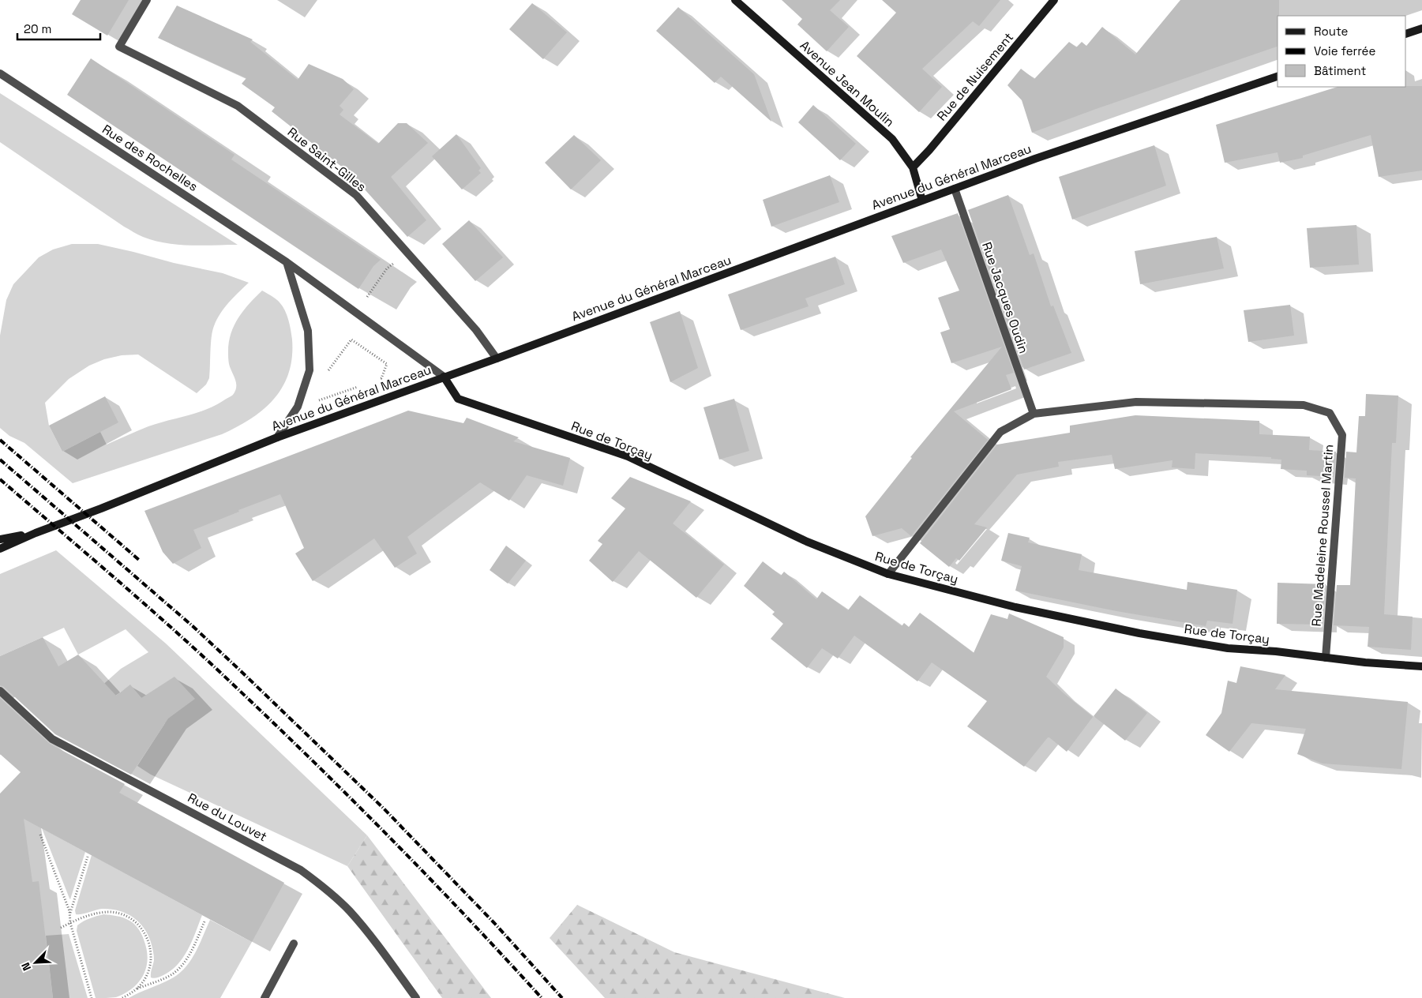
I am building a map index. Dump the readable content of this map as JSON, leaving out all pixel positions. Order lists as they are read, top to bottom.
{
  "streets": {
    "street": [
      "Rue de Nuisement",
      "Avenue Jean Moulin",
      "Rue des Rochelles",
      "Rue Saint-Gilles",
      "Avenue du Général Marceau",
      "Rue Jacques Oudin",
      "Rue de Torçay",
      "Rue Madeleine Roussel Martin",
      "Rue du Louvet"
    ]
  },
  "crossings": [
    ["Rue de Nuisement", "Avenue Jean Moulin"],
    ["Avenue Jean Moulin", "Avenue du Général Marceau"],
    ["Rue des Rochelles", "Avenue du Général Marceau"],
    ["Rue des Rochelles", "Rue de Torçay"],
    ["Rue Saint-Gilles", "Avenue du Général Marceau"],
    ["Avenue du Général Marceau", "Rue Jacques Oudin"],
    ["Avenue du Général Marceau", "Rue de Torçay"],
    ["Rue Jacques Oudin", "Rue Madeleine Roussel Martin"],
    ["Rue de Torçay", "Rue Madeleine Roussel Martin"]
  ],
  "legend": ["Route", "Voie ferrée", "Bâtiment"],
  "scale_bar": "20 m",
  "north": "bottom left"
}
